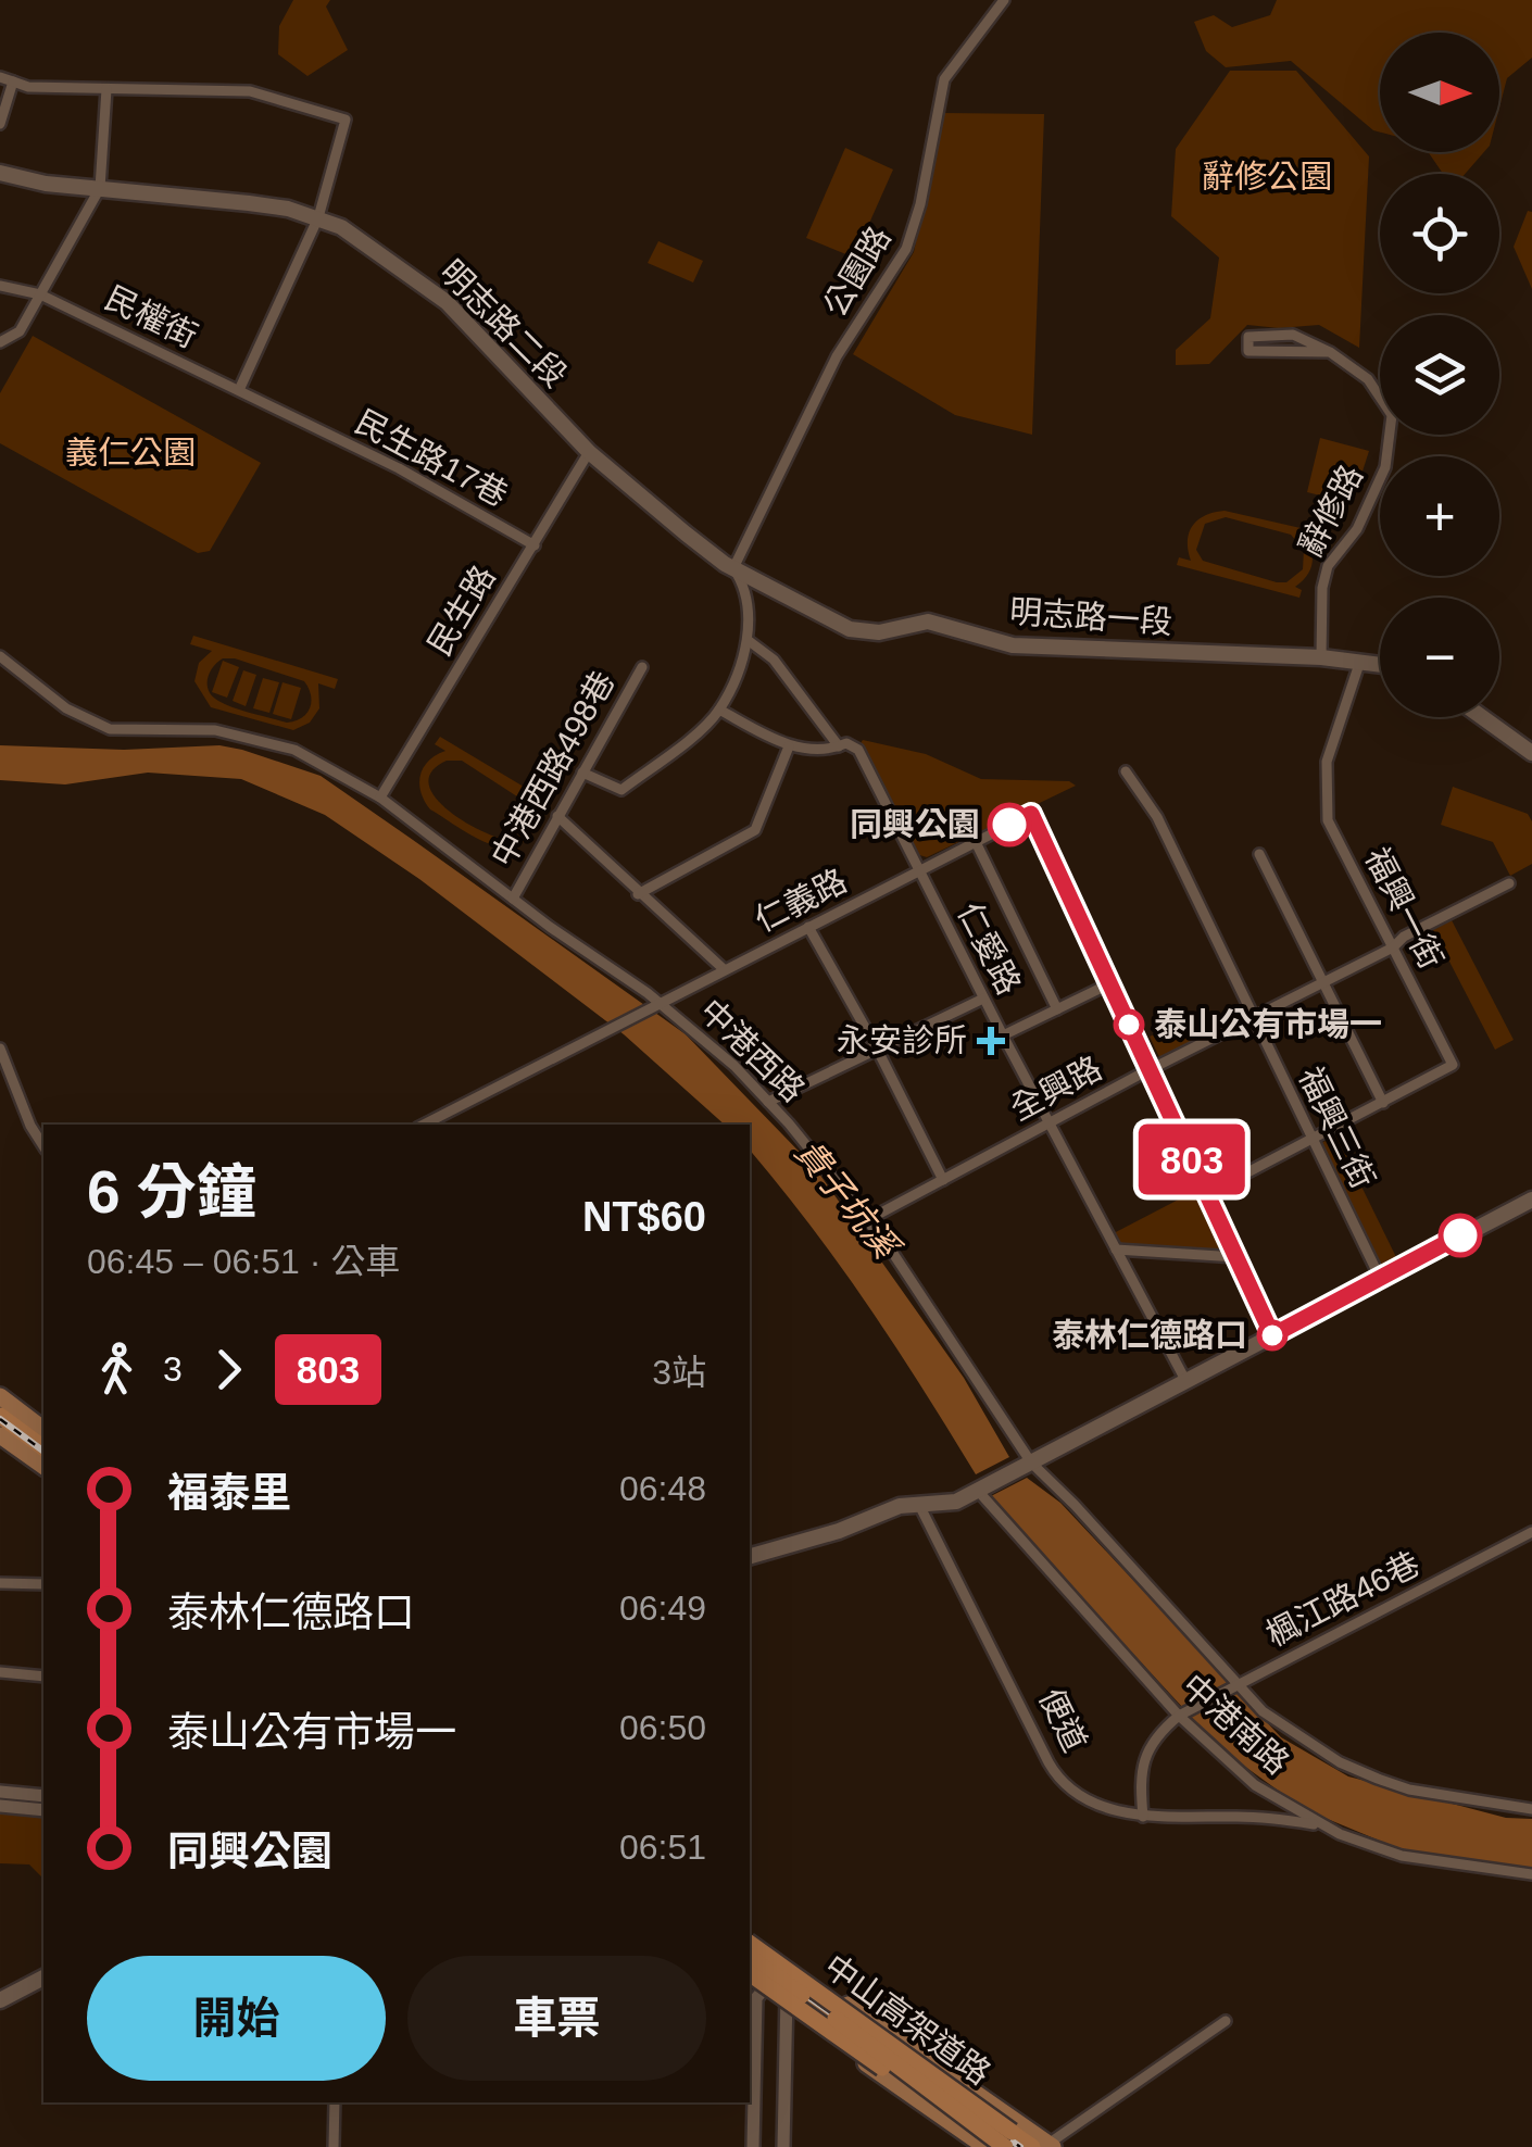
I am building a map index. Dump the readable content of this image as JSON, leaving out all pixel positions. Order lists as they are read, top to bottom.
{
  "streets": {
    "highway": ["中山高架道路"],
    "main road": ["明志路二段", "明志路一段"],
    "street": [
      "公園路",
      "民權街",
      "民生路17巷",
      "辭修路",
      "民生路",
      "中港西路498巷",
      "仁義路",
      "福興一街",
      "仁愛路",
      "中港西路",
      "全興路",
      "福興三街",
      "楓江路46巷",
      "便道",
      "中港南路"
    ]
  },
  "crossings": [
    ["公園路", "明志路二段"],
    ["公園路", "明志路一段"],
    ["民權街", "民生路17巷"],
    ["明志路二段", "民生路"],
    ["明志路二段", "明志路一段"],
    ["民生路17巷", "民生路"],
    ["辭修路", "明志路一段"],
    ["民生路", "中港西路"],
    ["明志路一段", "福興一街"],
    ["中港西路498巷", "中港西路"],
    ["仁義路", "仁愛路"],
    ["仁義路", "中港西路"],
    ["福興一街", "全興路"],
    ["仁愛路", "全興路"],
    ["中港西路", "全興路"],
    ["中港西路", "楓江路46巷"],
    ["全興路", "福興三街"],
    ["楓江路46巷", "中港南路"],
    ["便道", "中港南路"]
  ],
  "water": ["貴子坑溪"],
  "parks": ["辭修公園", "義仁公園"],
  "places": {
    "other": ["同興公園", "泰山公有市場一", "泰林仁德路口"],
    "health": ["永安診所"]
  },
  "lines": ["bus line 803"],
  "north": "right",
  "page": {
    "on_map": "803",
    "map_buttons": ["+", "−"],
    "heading": ["6 分鐘", "06:45 – 06:51 · 公車", "NT$60"],
    "legs": ["3", "803", "3站"],
    "list": [
      {
        "name": "福泰里",
        "value": "06:48"
      },
      {
        "name": "泰林仁德路口",
        "value": "06:49"
      },
      {
        "name": "泰山公有市場一",
        "value": "06:50"
      },
      {
        "name": "同興公園",
        "value": "06:51"
      }
    ],
    "buttons": ["開始", "車票"]
  }
}
